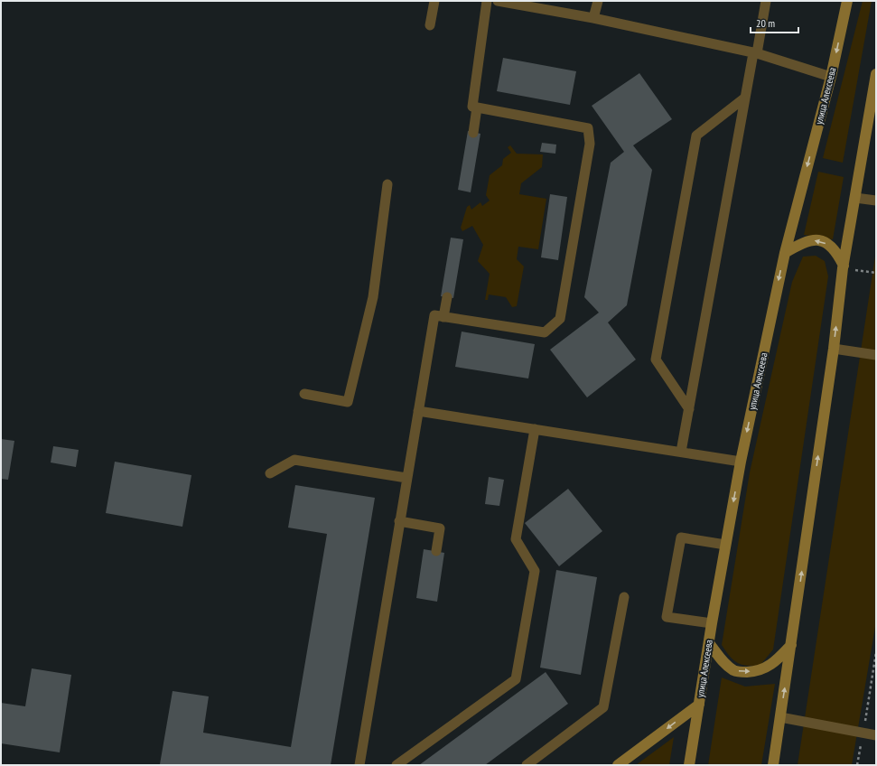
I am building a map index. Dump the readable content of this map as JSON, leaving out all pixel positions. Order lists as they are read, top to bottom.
{
  "streets": {
    "street": ["улица Алексеева"]
  },
  "scale_bar": "20 m"
}
